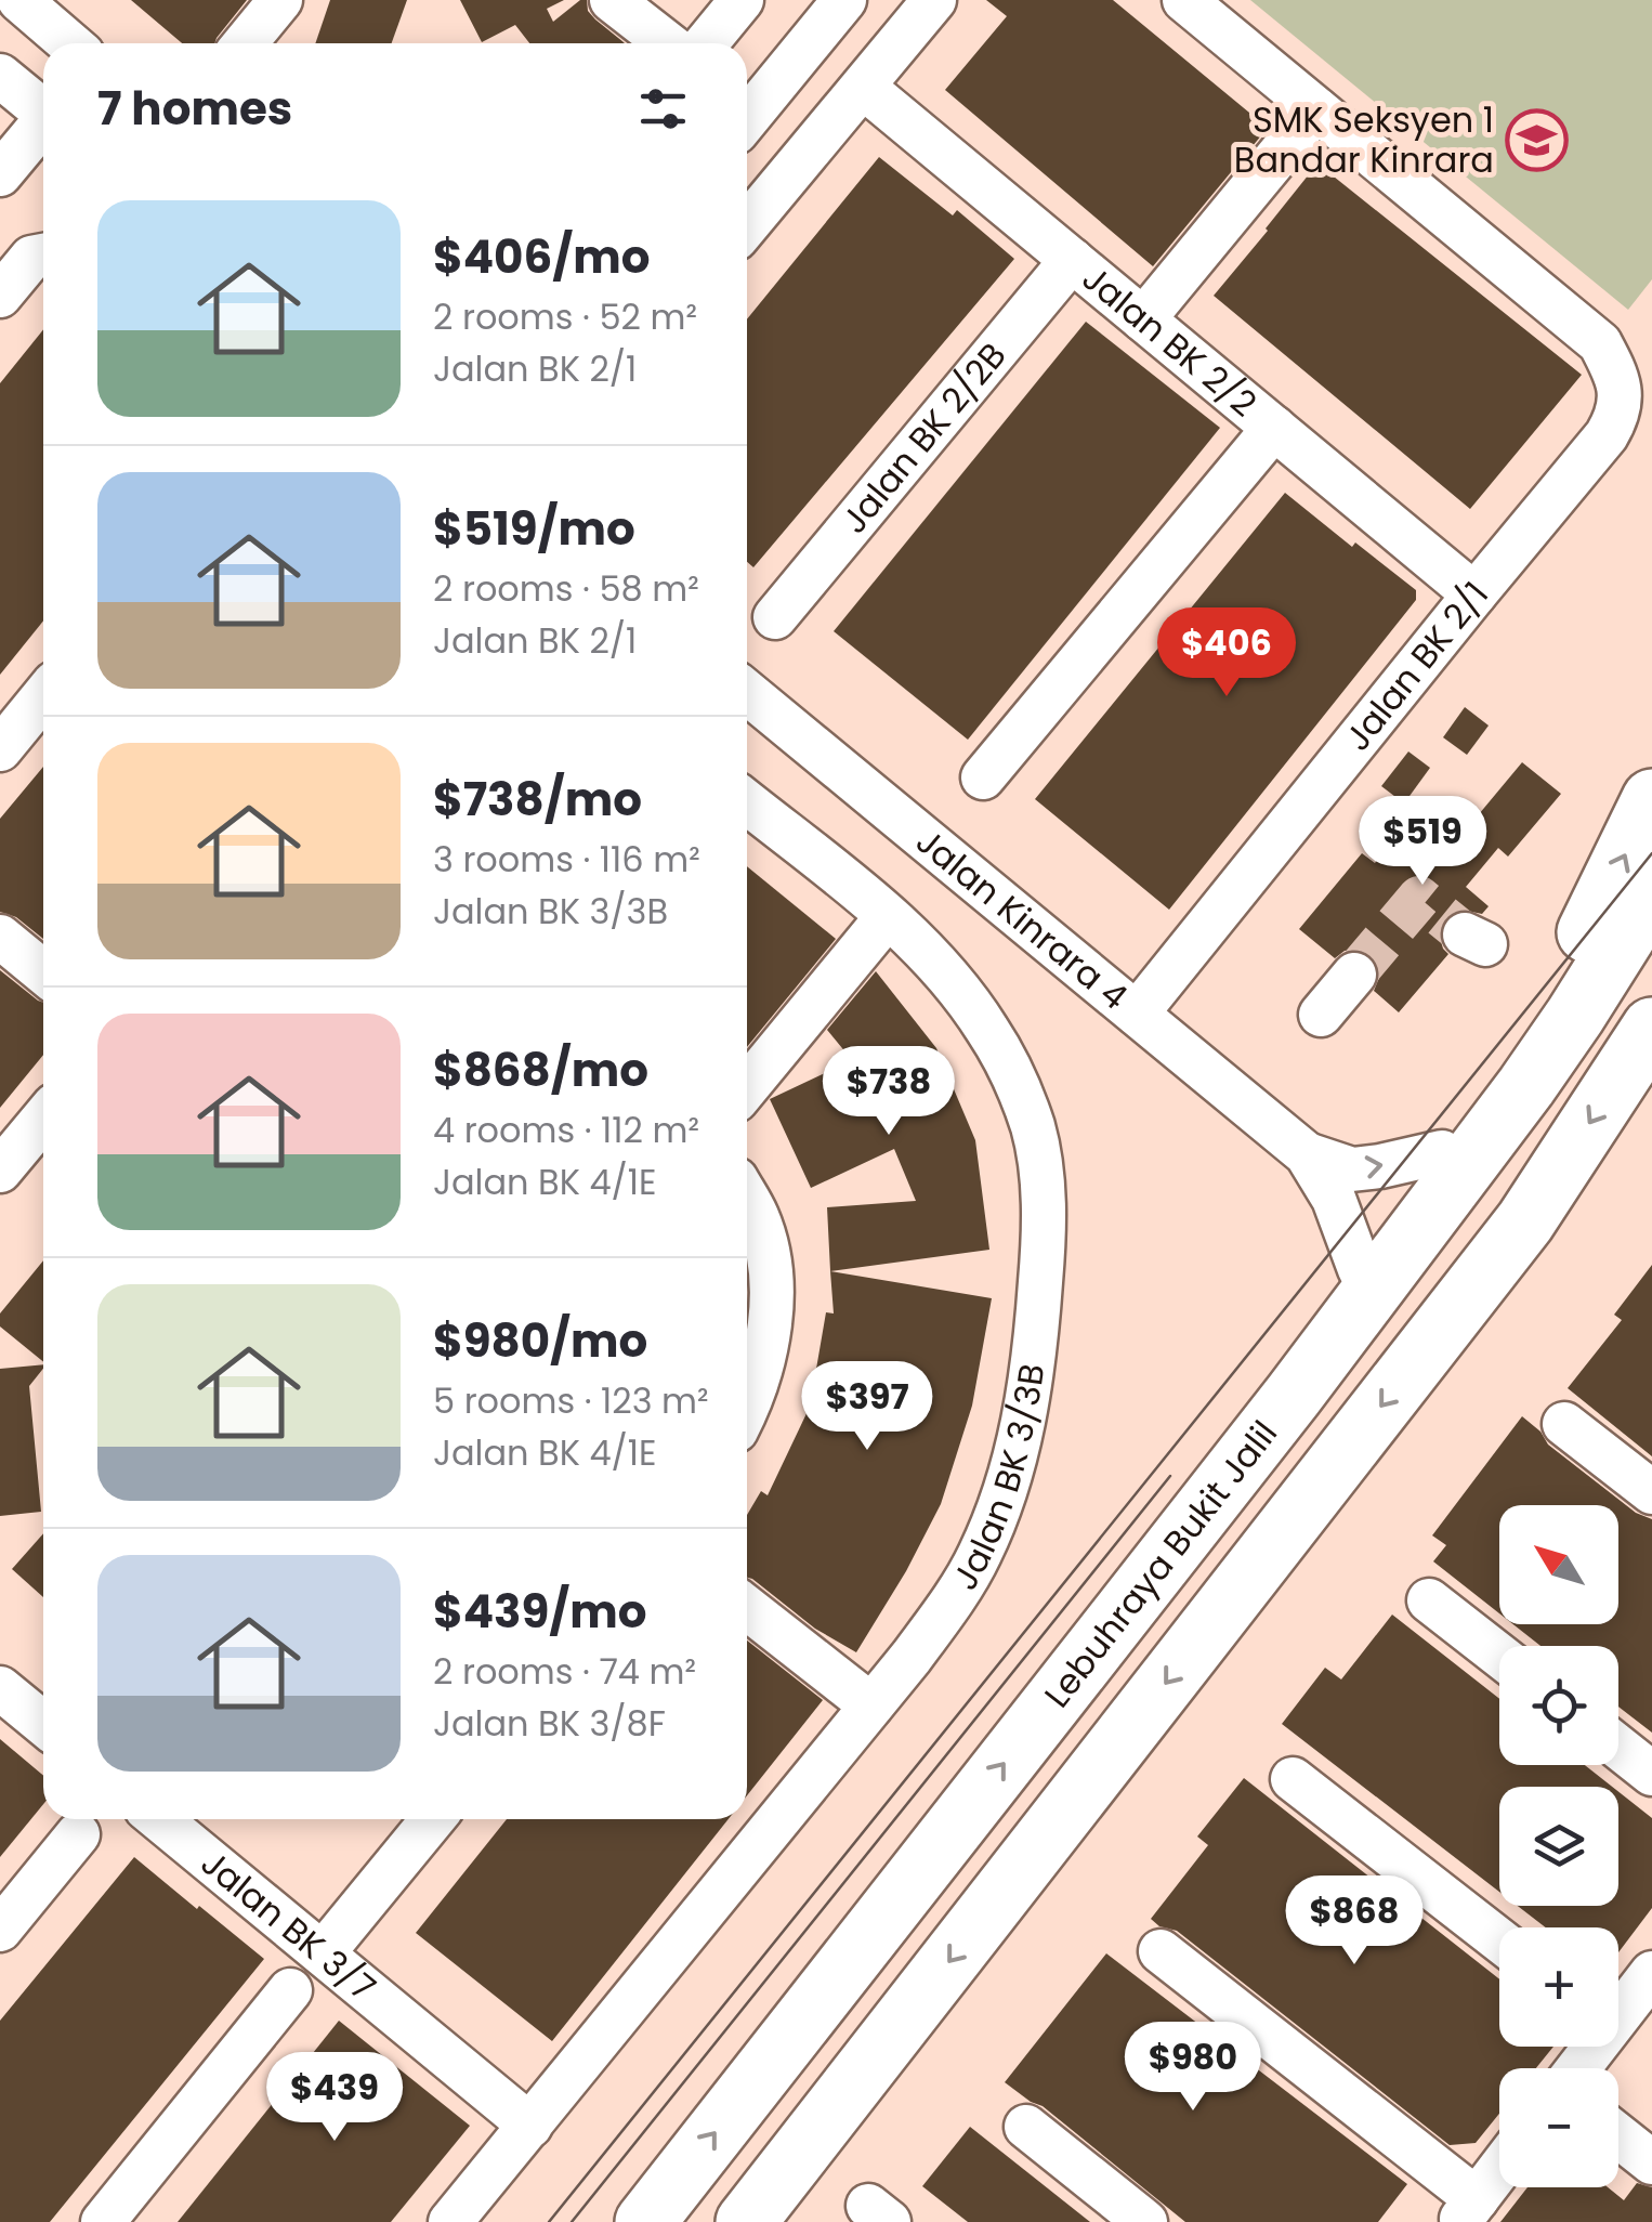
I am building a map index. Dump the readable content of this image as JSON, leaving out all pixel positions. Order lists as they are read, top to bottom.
{
  "streets": {
    "highway": ["Lebuhraya Bukit Jalil"],
    "street": [
      "Jalan BK 2/2",
      "Jalan BK 2/2B",
      "Jalan BK 2/1",
      "Jalan Kinrara 4",
      "Jalan BK 3/3B",
      "Jalan BK 3/7"
    ]
  },
  "crossings": [
    ["Jalan BK 2/2", "Jalan BK 2/2B"],
    ["Jalan BK 2/2", "Jalan BK 2/1"],
    ["Jalan BK 2/1", "Jalan Kinrara 4"],
    ["Jalan BK 3/3B", "Jalan BK 3/7"]
  ],
  "places": {
    "school or university": ["SMK Seksyen 1 Bandar Kinrara"]
  },
  "north": "top left",
  "page": {
    "heading": "7 homes",
    "list": [
      {
        "name": "$406/mo",
        "note": "2 rooms · 52 m² · Jalan BK 2/1"
      },
      {
        "name": "$519/mo",
        "note": "2 rooms · 58 m² · Jalan BK 2/1"
      },
      {
        "name": "$738/mo",
        "note": "3 rooms · 116 m² · Jalan BK 3/3B"
      },
      {
        "name": "$868/mo",
        "note": "4 rooms · 112 m² · Jalan BK 4/1E"
      },
      {
        "name": "$980/mo",
        "note": "5 rooms · 123 m² · Jalan BK 4/1E"
      },
      {
        "name": "$439/mo",
        "note": "2 rooms · 74 m² · Jalan BK 3/8F"
      }
    ],
    "price": [
      "$406",
      "$519",
      "$738",
      "$397",
      "$868",
      "$980",
      "$439"
    ],
    "map_buttons": ["+", "−"]
  }
}
